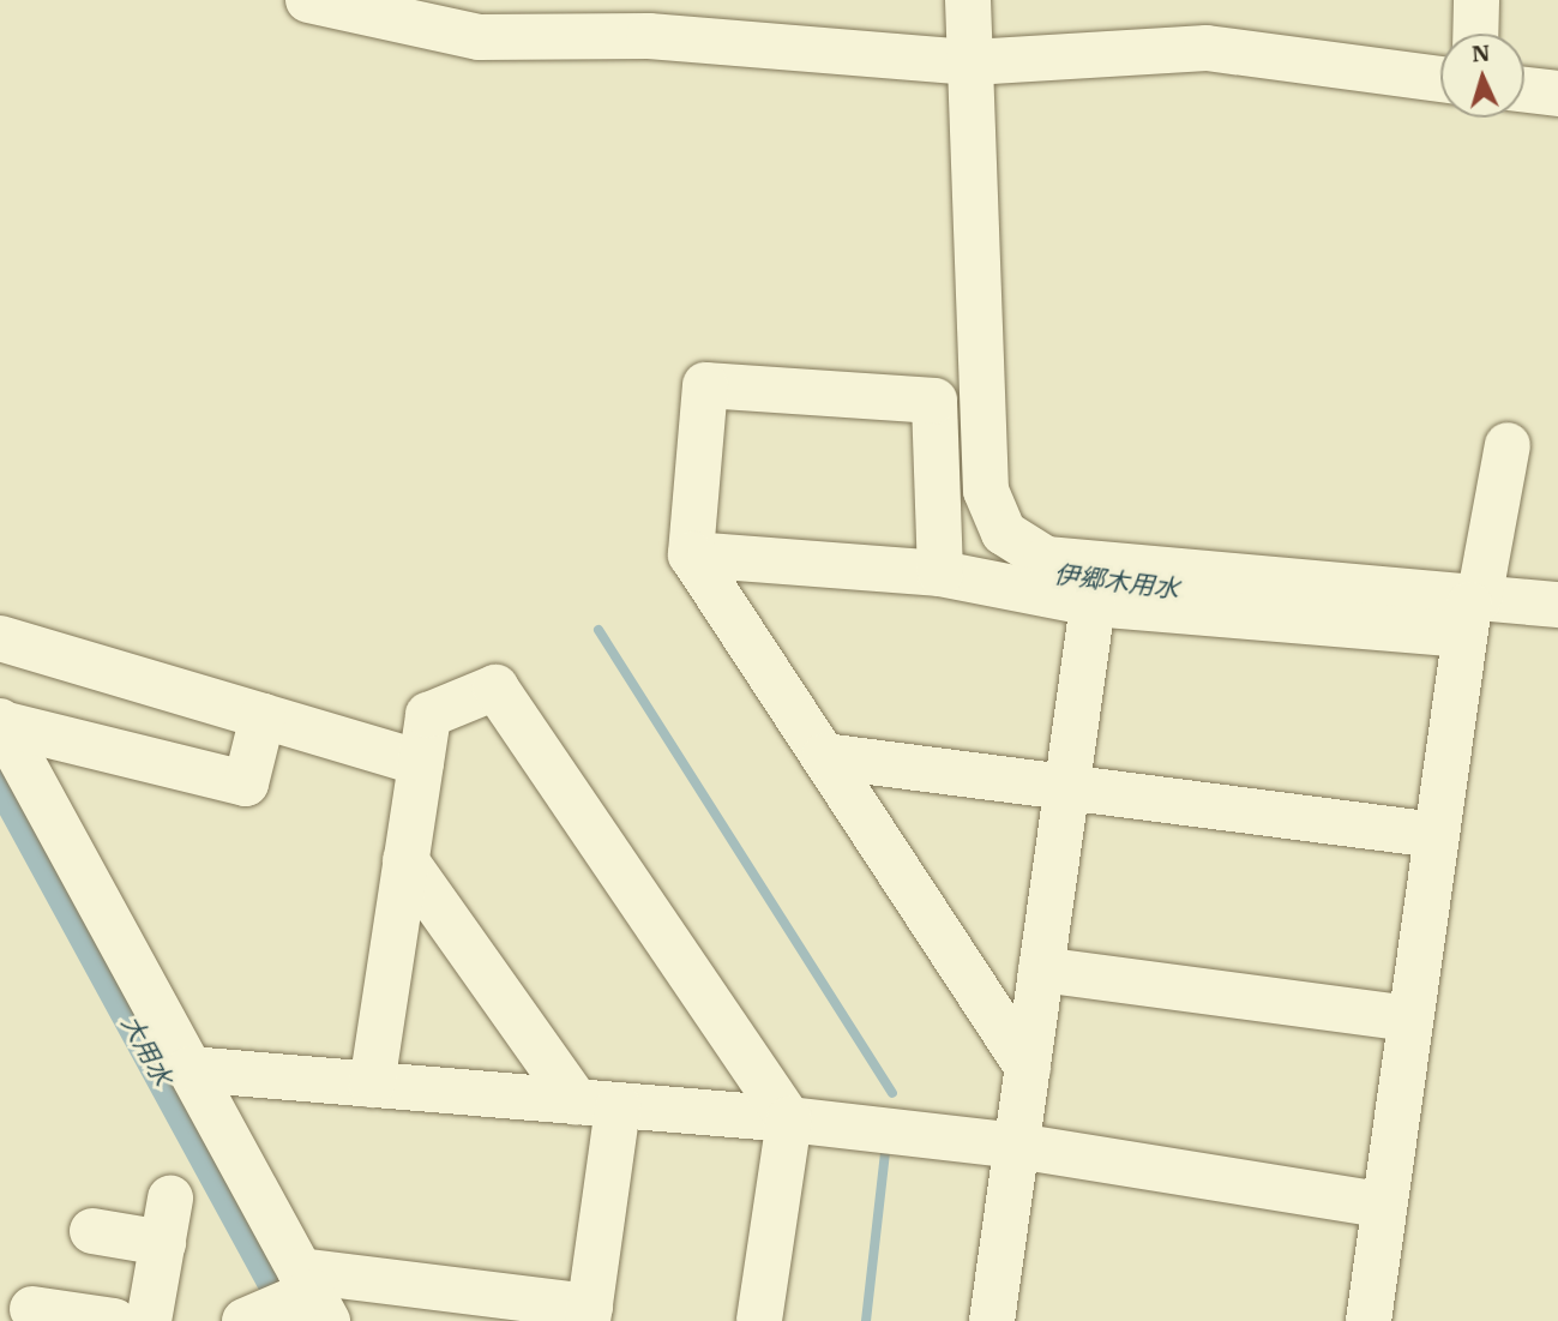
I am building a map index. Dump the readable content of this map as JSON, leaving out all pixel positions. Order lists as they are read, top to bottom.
{
  "water": ["伊郷木用水", "大用水"],
  "north": "top"
}
